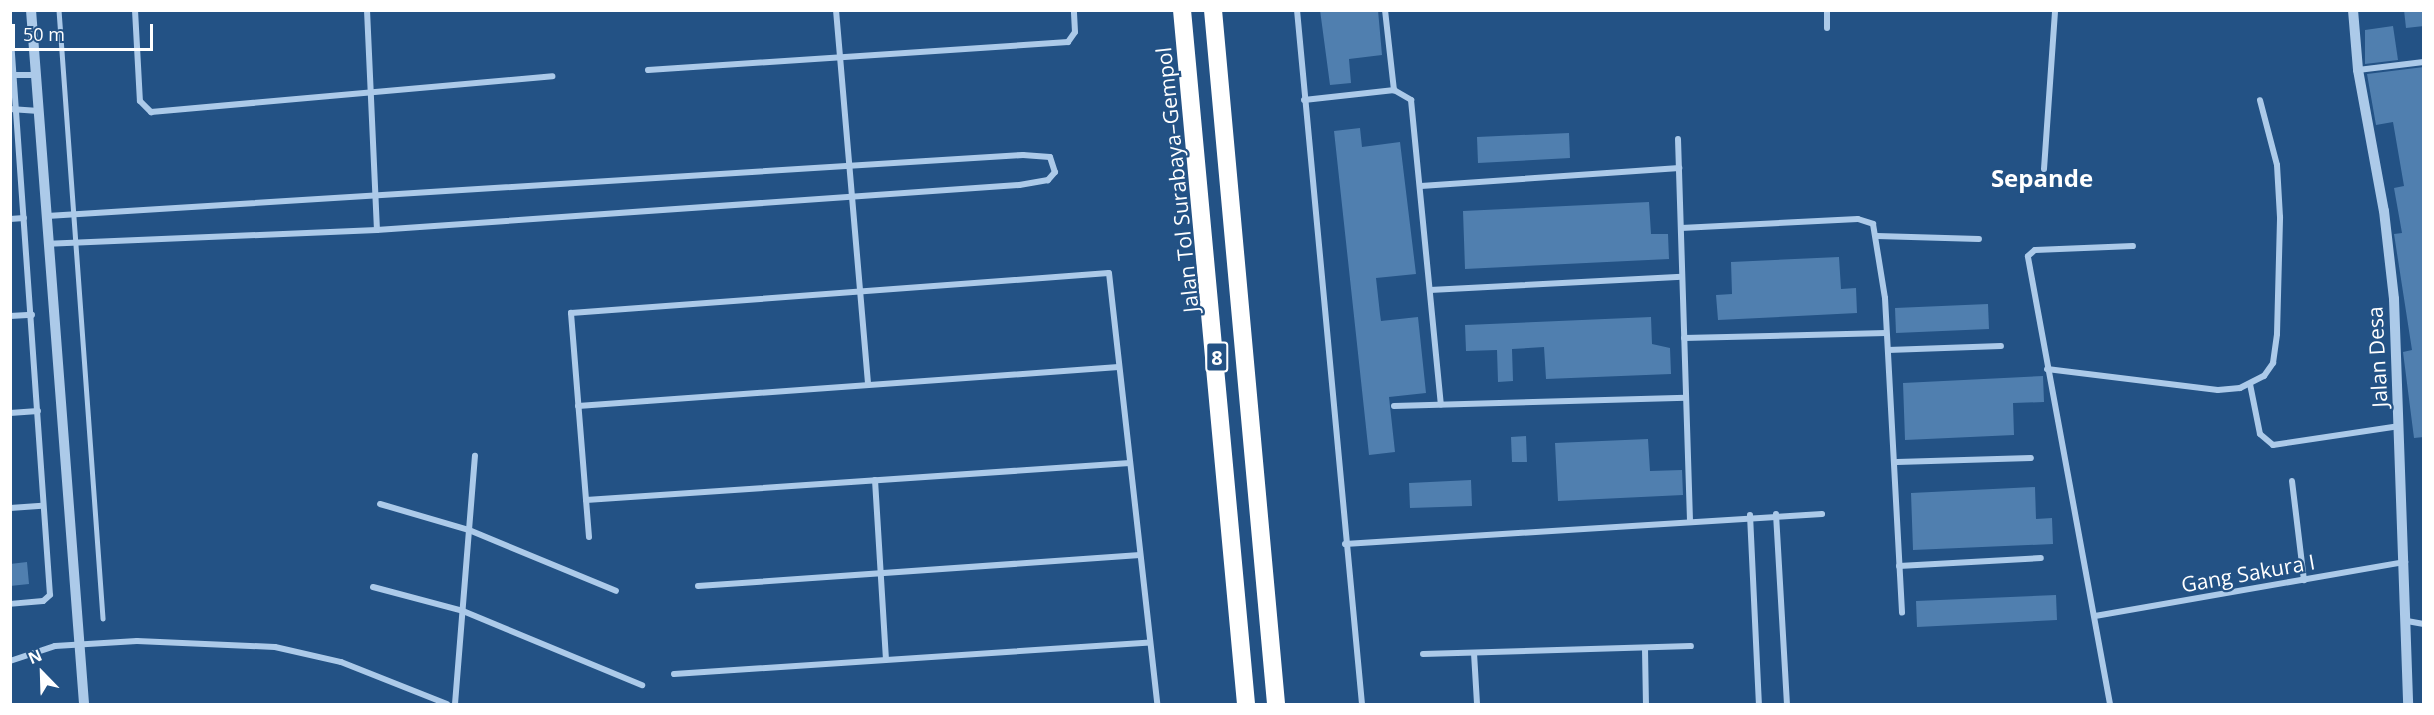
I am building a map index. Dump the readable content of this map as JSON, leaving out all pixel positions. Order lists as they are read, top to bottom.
{
  "streets": {
    "highway": ["Jalan Tol Surabaya–Gempol", "8"],
    "street": ["Jalan Desa", "Gang Sakura I"]
  },
  "crossings": [
    ["Jalan Desa", "Gang Sakura I"]
  ],
  "districts": ["Sepande"],
  "scale_bar": "50 m",
  "north": "top left"
}
